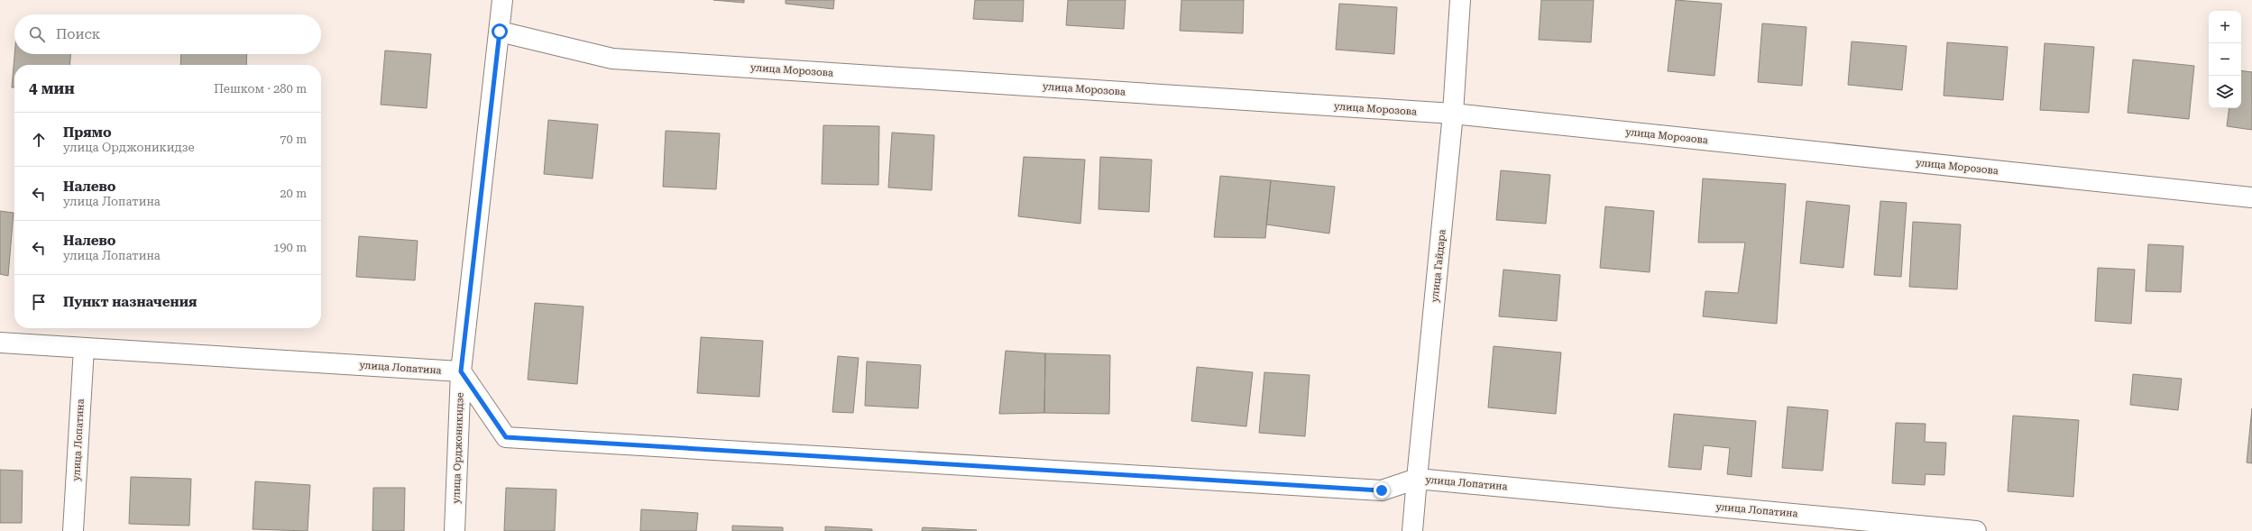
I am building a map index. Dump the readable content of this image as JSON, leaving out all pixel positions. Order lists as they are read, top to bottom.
{
  "streets": {
    "street": [
      "улица Морозова",
      "улица Гайдара",
      "улица Лопатина",
      "улица Орджоникидзе"
    ]
  },
  "crossings": [
    ["улица Морозова", "улица Гайдара"],
    ["улица Морозова", "улица Орджоникидзе"],
    ["улица Гайдара", "улица Лопатина"],
    ["улица Лопатина", "улица Орджоникидзе"]
  ],
  "page": {
    "map_buttons": ["+", "−"],
    "search": "Поиск",
    "heading": ["4 мин", "Пешком · 280 m"],
    "list": [
      ["Прямо", "улица Орджоникидзе", "70 m"],
      ["Налево", "улица Лопатина", "20 m"],
      ["Налево", "улица Лопатина", "190 m"],
      "Пункт назначения"
    ]
  }
}
